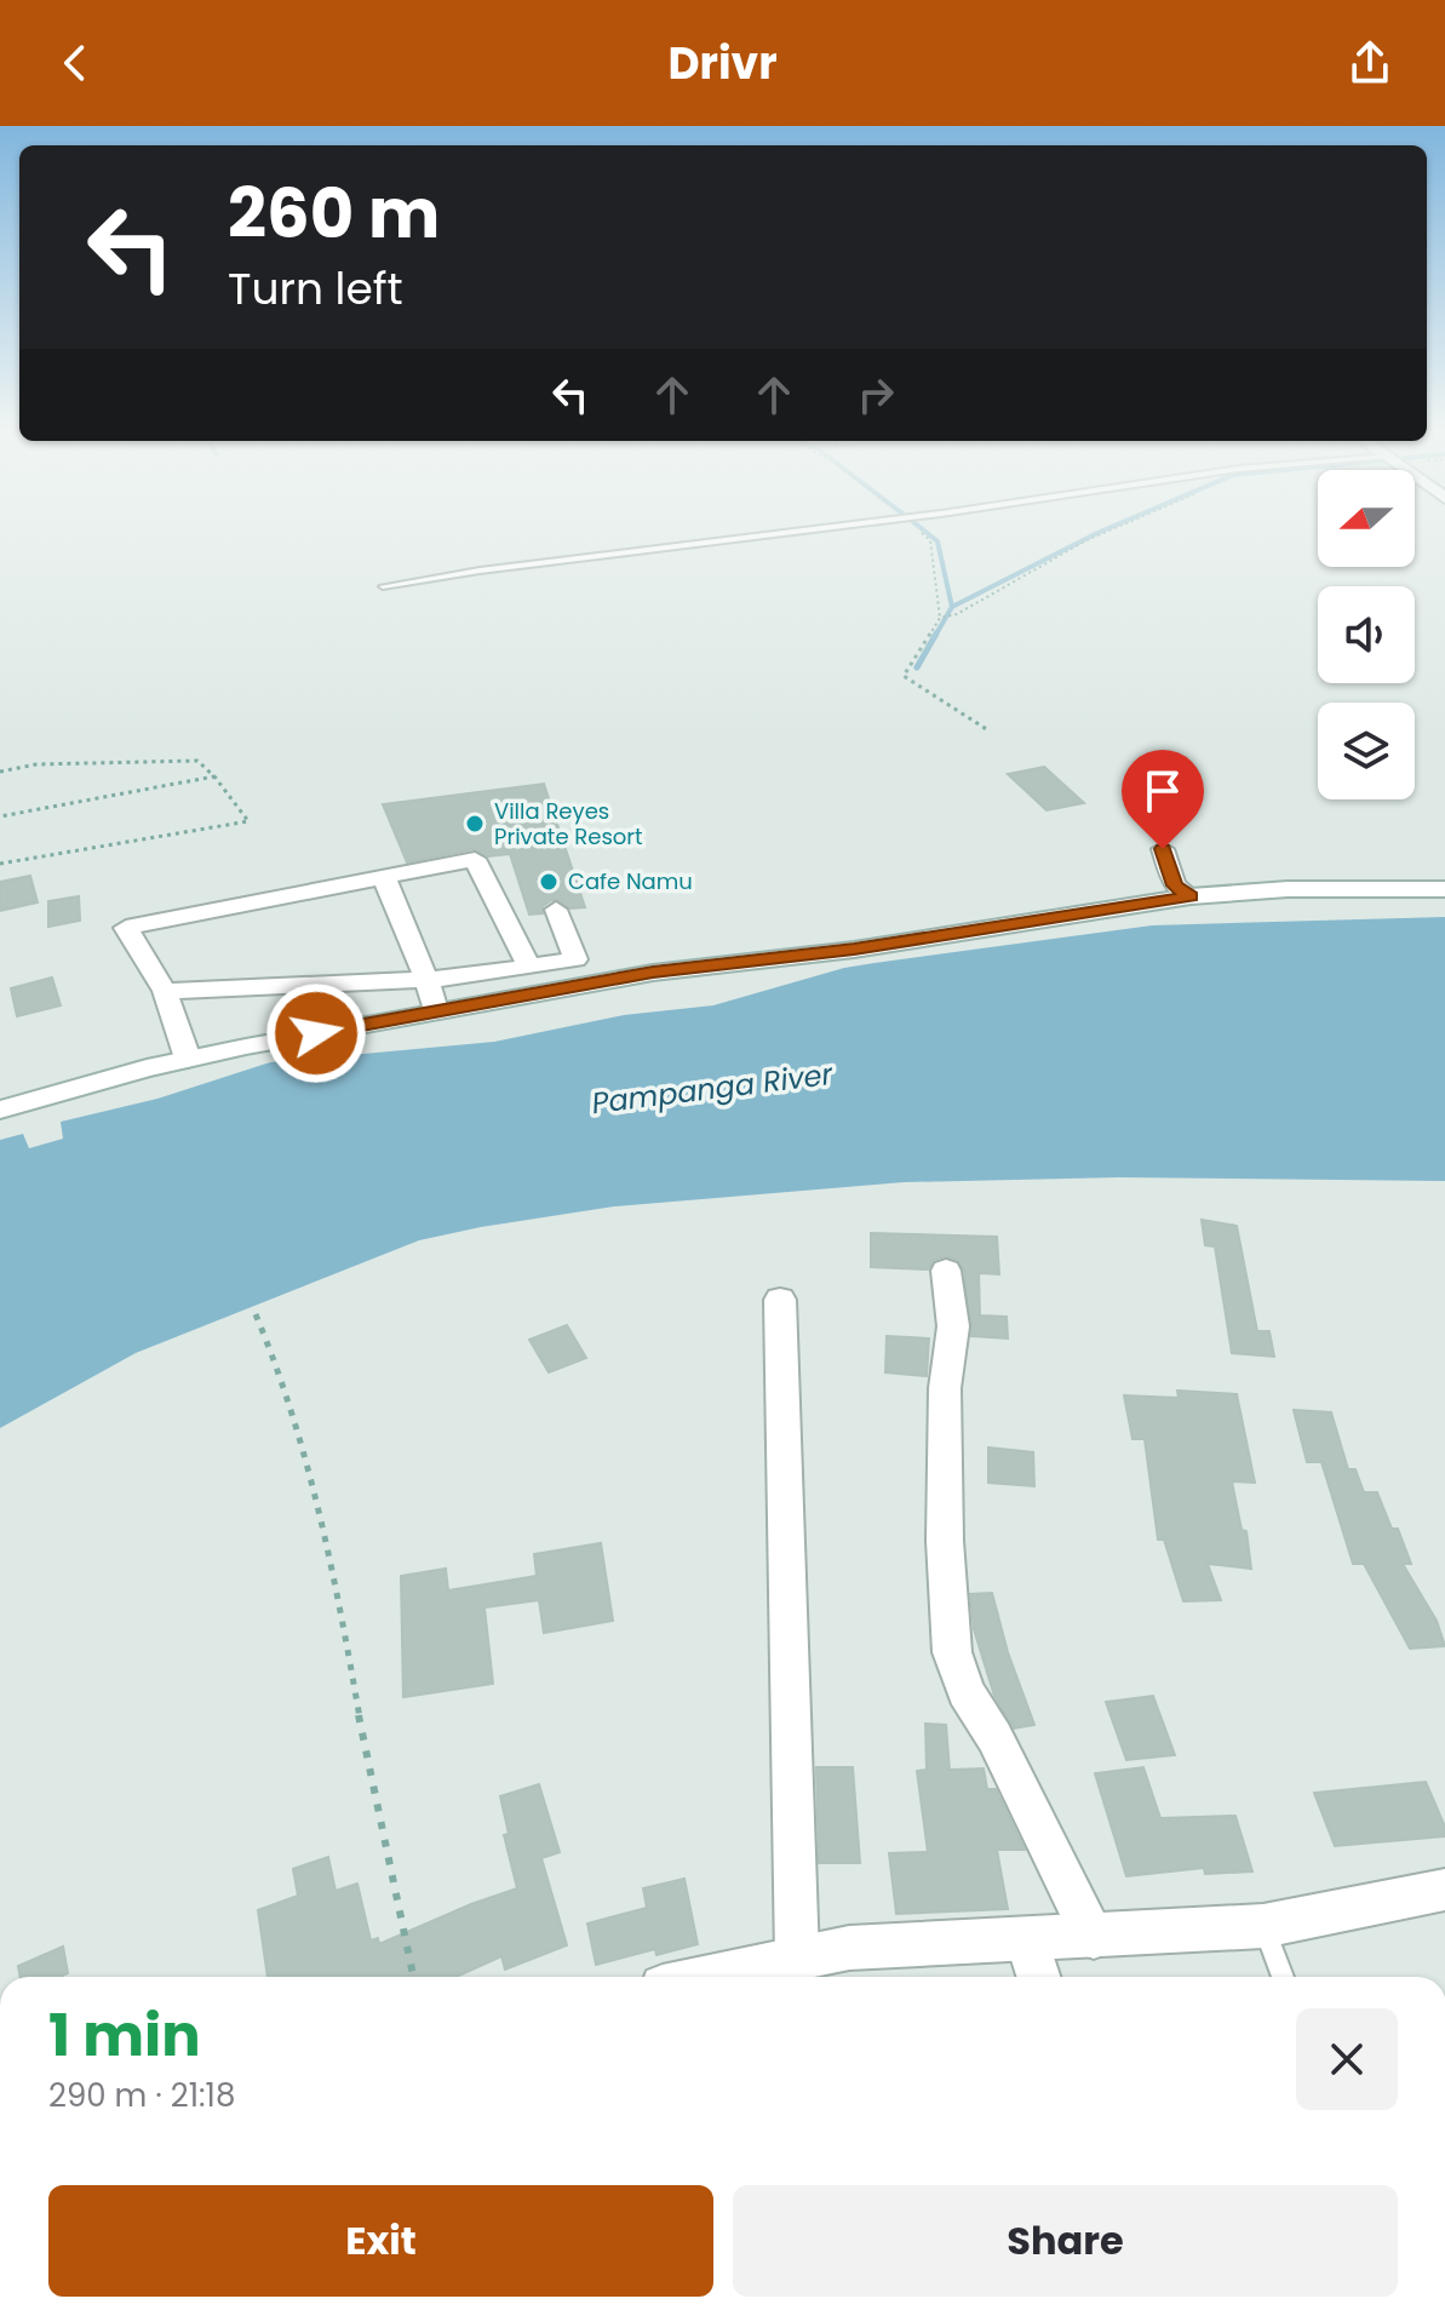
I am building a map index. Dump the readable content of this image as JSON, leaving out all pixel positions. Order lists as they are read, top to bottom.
{
  "water": ["Pampanga River"],
  "places": ["Villa Reyes Private Resort", "Cafe Namu"],
  "north": "left",
  "page": {
    "header": "Drivr",
    "turn": ["260 m", "Turn left"],
    "heading": ["1 min", "290 m · 21:18"],
    "buttons": ["Exit", "Share"]
  }
}
